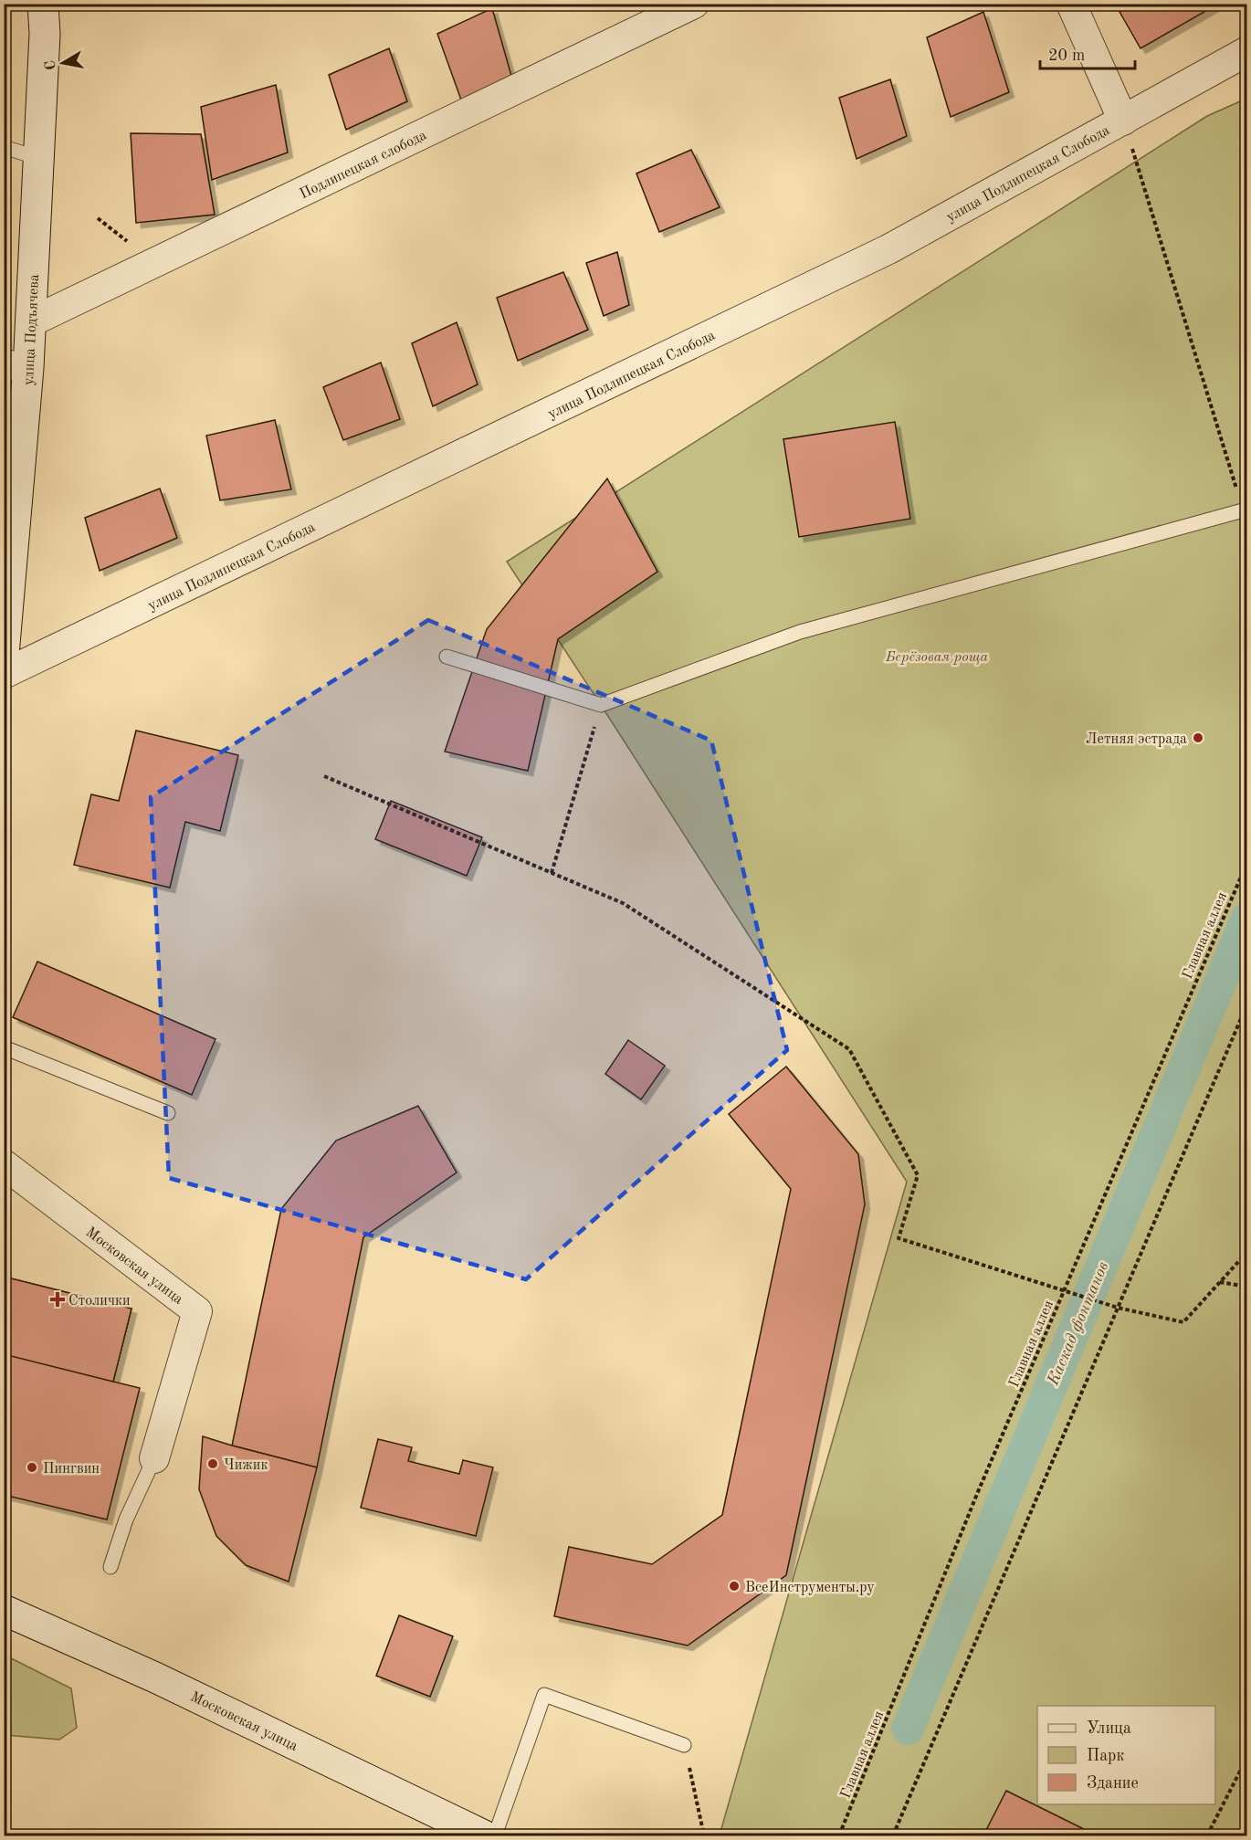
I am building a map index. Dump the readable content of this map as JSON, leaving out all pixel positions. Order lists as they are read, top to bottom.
{
  "streets": {
    "main road": ["улица Подъячева", "Московская улица"],
    "street": ["Подлипецкая слобода", "улица Подлипецкая Слобода"],
    "path": ["Главная аллея"]
  },
  "crossings": [
    ["Подлипецкая слобода", "улица Подъячева"]
  ],
  "water": ["Каскад фонтанов"],
  "parks": ["Берёзовая роща"],
  "places": {
    "other": [
      "Летняя эстрада",
      "Чижик",
      "Пингвин",
      "ВсеИнструменты.ру"
    ],
    "health": ["Столички"]
  },
  "legend": ["Улица", "Парк", "Здание"],
  "scale_bar": "20 m",
  "north": "left"
}
